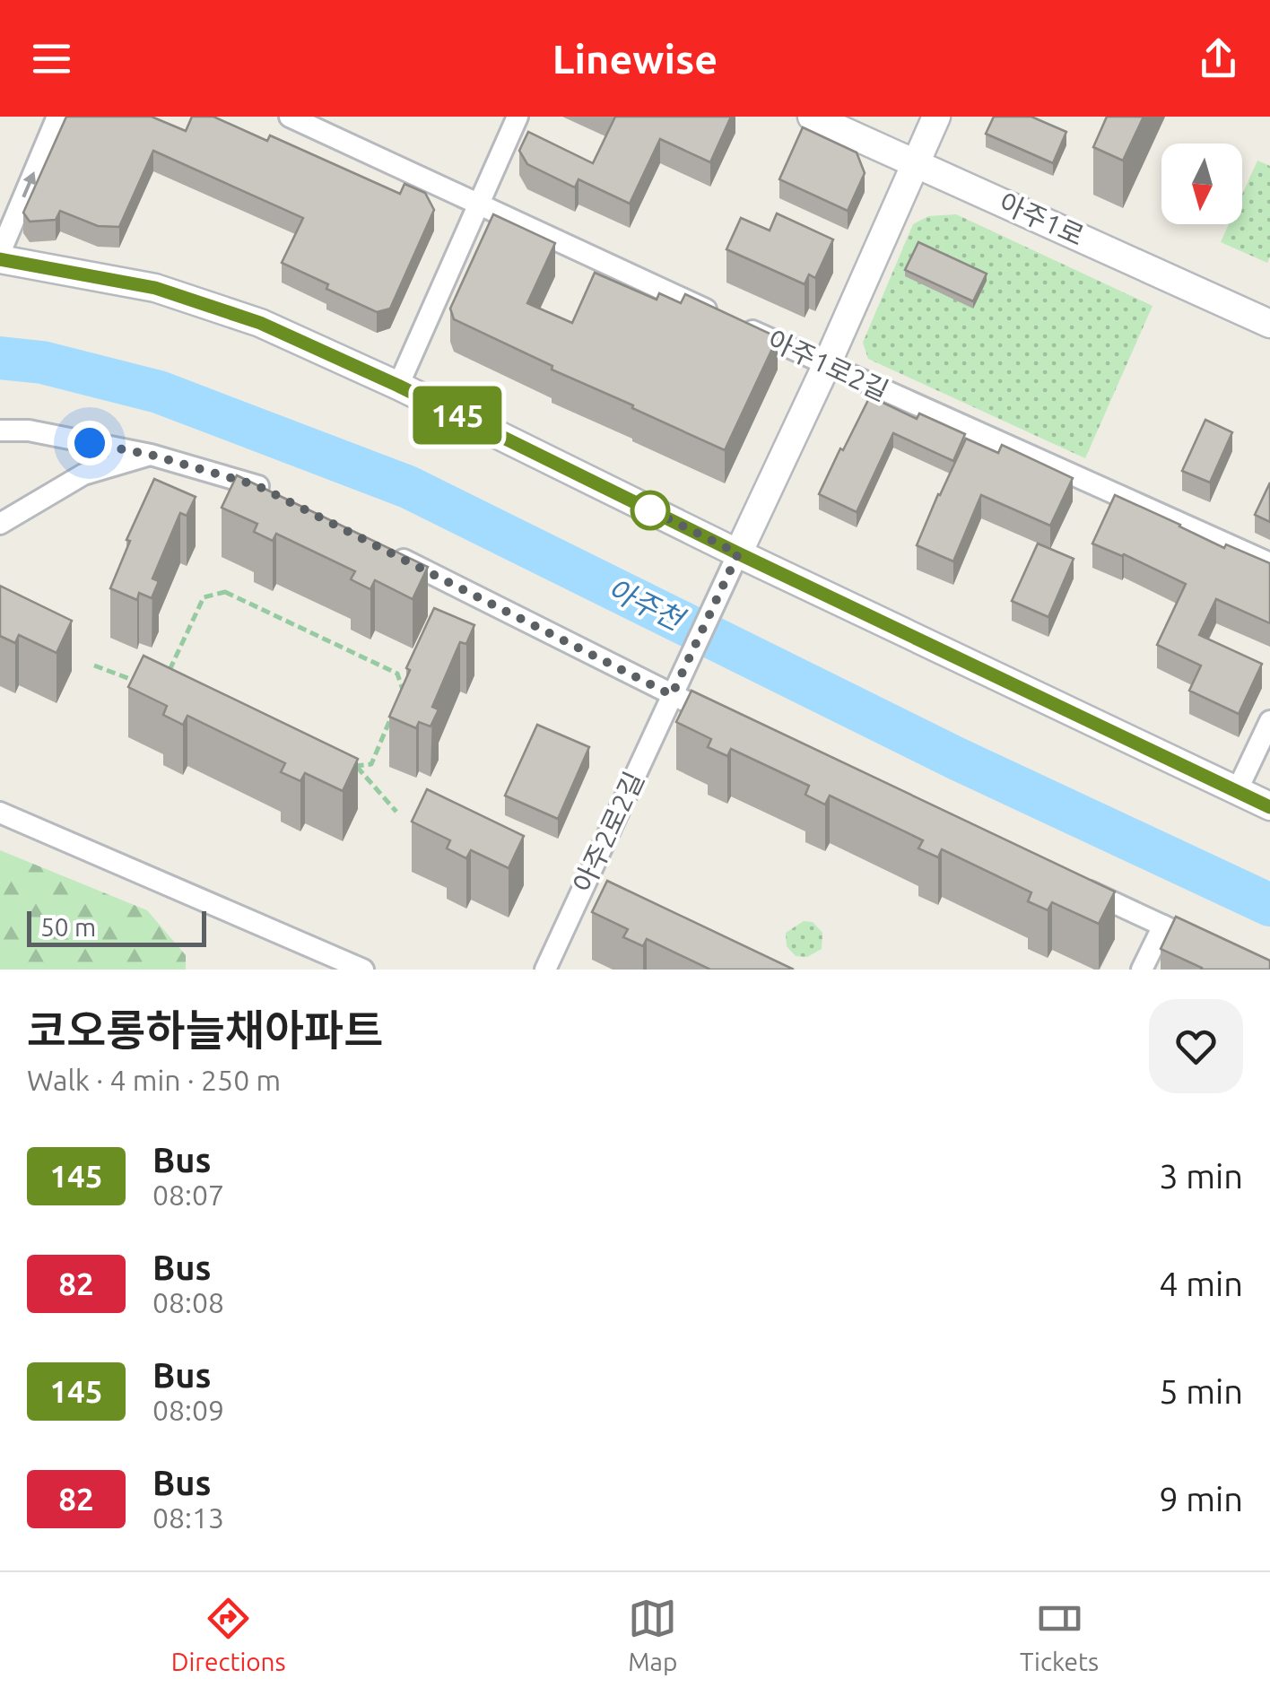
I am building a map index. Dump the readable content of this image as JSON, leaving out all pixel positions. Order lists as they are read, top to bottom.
{
  "streets": {
    "street": ["아주1로", "아주1로2길", "아주2로2길"]
  },
  "water": ["아주천"],
  "lines": ["bus line 145"],
  "scale_bar": "50 m",
  "north": "bottom",
  "page": {
    "header": "Linewise",
    "on_map": "145",
    "scale": "50 m",
    "heading": ["코오롱하늘채아파트", "Walk · 4 min · 250 m"],
    "list": [
      {
        "mark": "145",
        "name": "Bus",
        "note": "08:07",
        "value": "3 min"
      },
      {
        "mark": "82",
        "name": "Bus",
        "note": "08:08",
        "value": "4 min"
      },
      {
        "mark": "145",
        "name": "Bus",
        "note": "08:09",
        "value": "5 min"
      },
      {
        "mark": "82",
        "name": "Bus",
        "note": "08:13",
        "value": "9 min"
      }
    ],
    "tabs": ["Directions", "Map", "Tickets"]
  }
}
